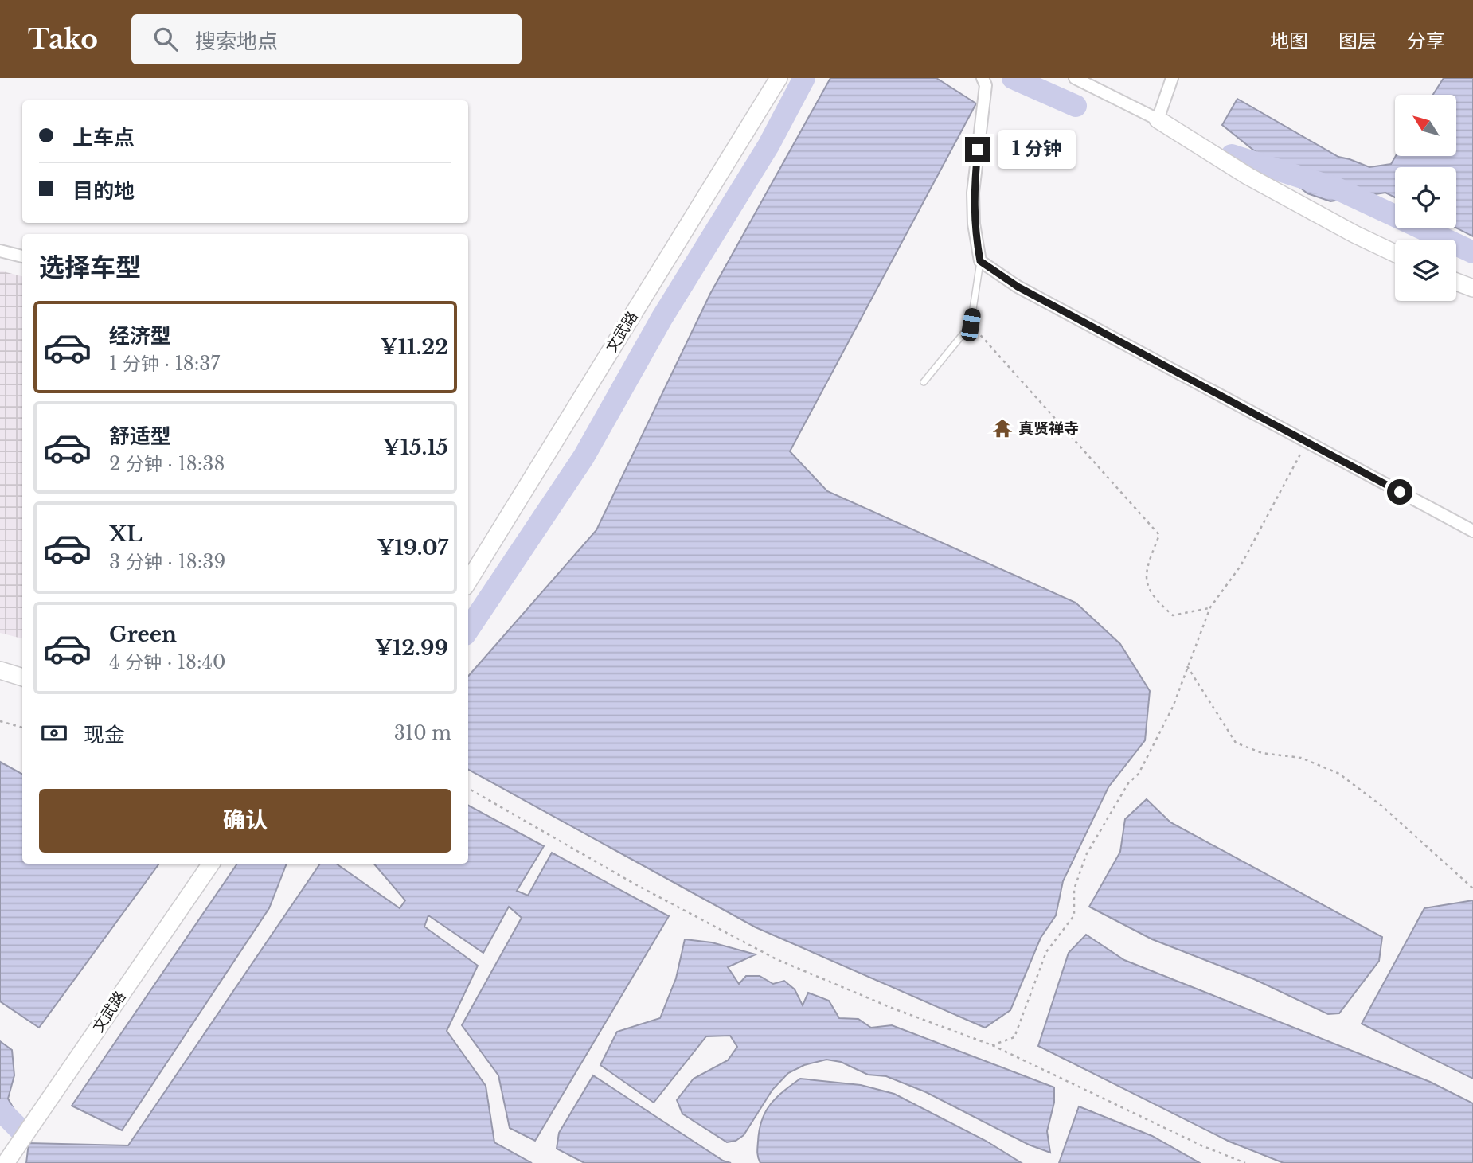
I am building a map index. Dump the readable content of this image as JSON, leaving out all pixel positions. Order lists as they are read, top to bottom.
{
  "streets": {
    "main road": ["文武路"]
  },
  "places": {
    "temple": ["真贤禅寺"]
  },
  "north": "top left",
  "page": {
    "header": "Tako",
    "search": "搜索地点",
    "nav": ["地图", "图层", "分享"],
    "banner": ["上车点", "目的地"],
    "bubble": "1 分钟",
    "heading": "选择车型",
    "list": [
      {
        "name": "经济型",
        "note": "1 分钟 · 18:37",
        "value": "¥11.22"
      },
      {
        "name": "舒适型",
        "note": "2 分钟 · 18:38",
        "value": "¥15.15"
      },
      {
        "name": "XL",
        "note": "3 分钟 · 18:39",
        "value": "¥19.07"
      },
      {
        "name": "Green",
        "note": "4 分钟 · 18:40",
        "value": "¥12.99"
      }
    ],
    "pay": ["现金", "310 m"],
    "buttons": "确认"
  }
}
